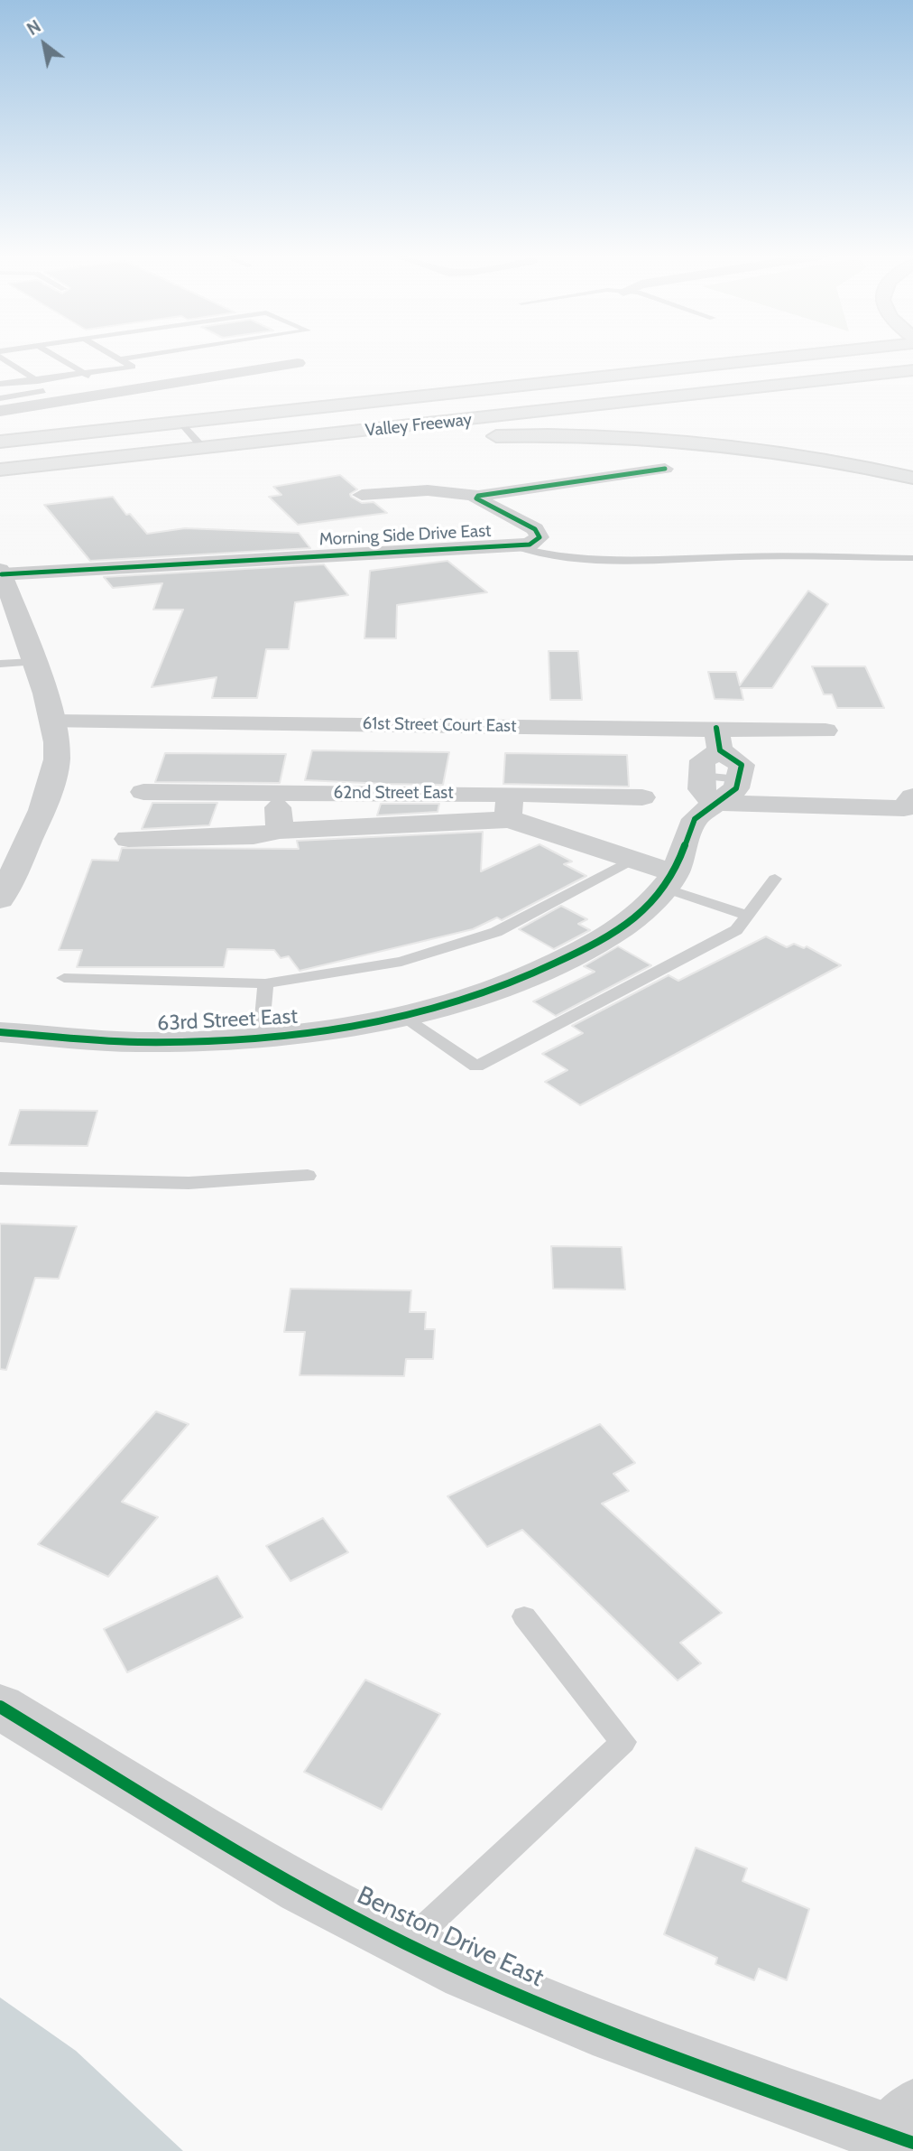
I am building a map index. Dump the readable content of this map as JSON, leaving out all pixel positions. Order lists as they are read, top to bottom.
{
  "streets": {
    "highway": ["Valley Freeway"],
    "street": [
      "Morning Side Drive East",
      "61st Street Court East",
      "62nd Street East",
      "63rd Street East",
      "Benston Drive East"
    ]
  },
  "crossings": [
    ["62nd Street East", "63rd Street East"]
  ],
  "north": "top left"
}
